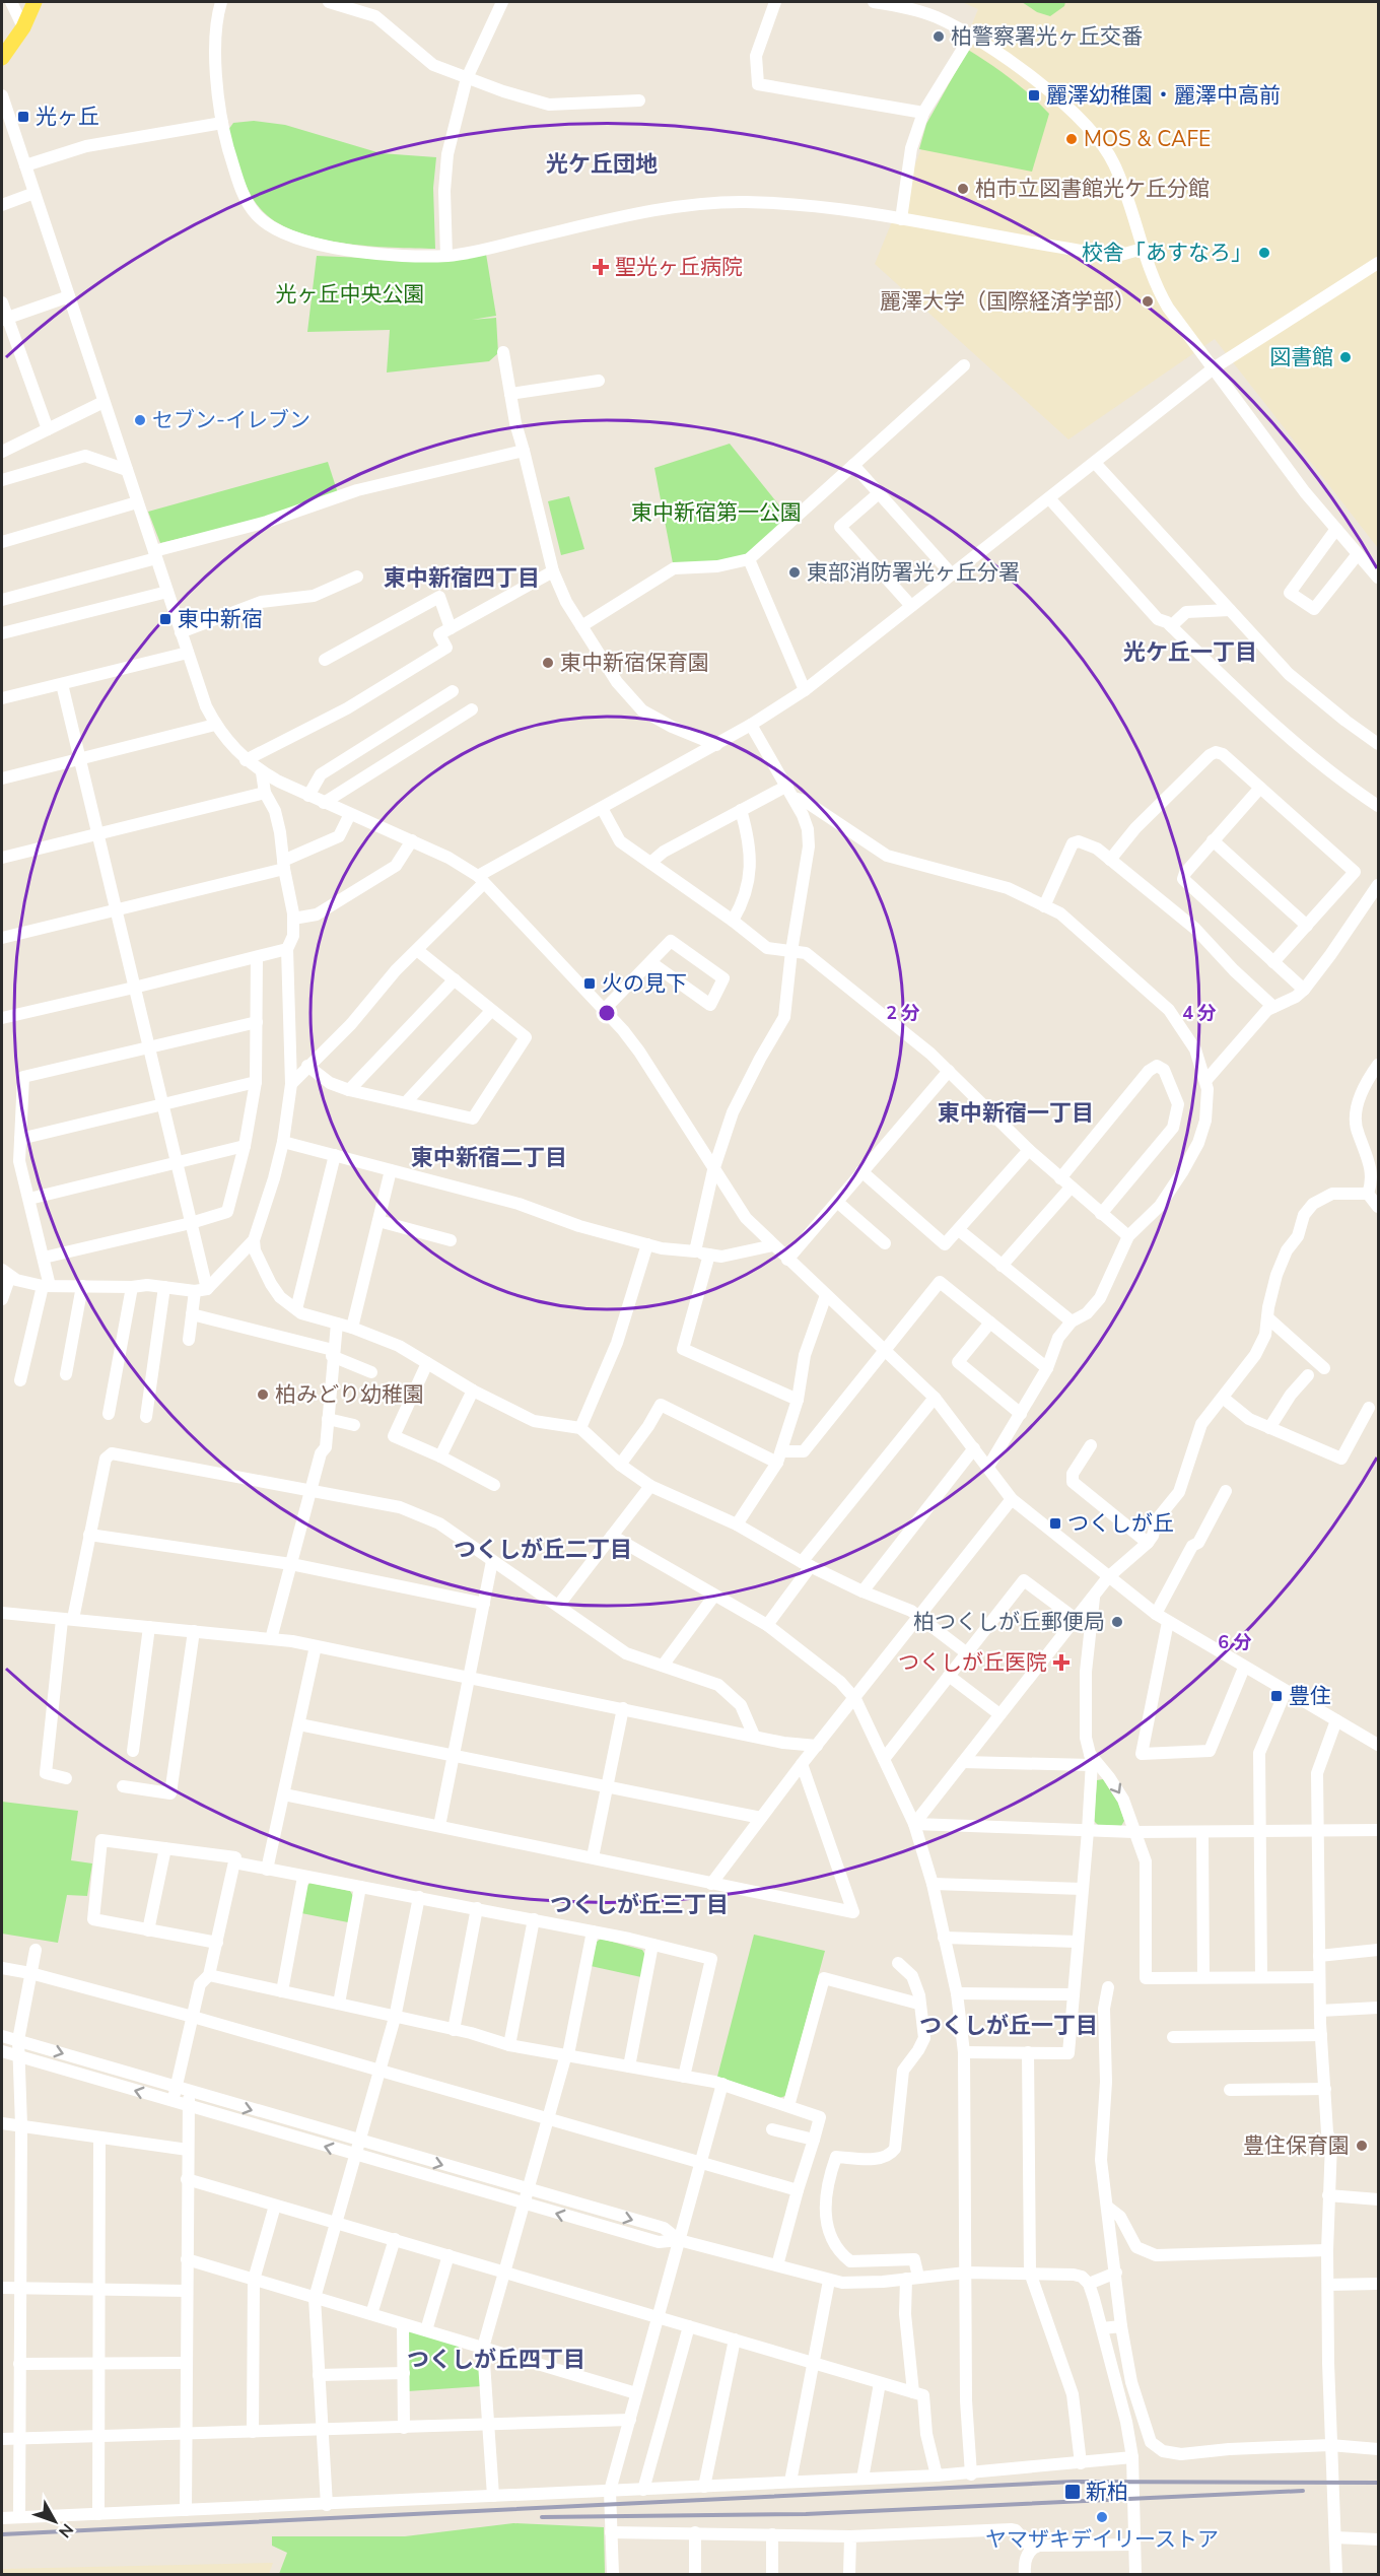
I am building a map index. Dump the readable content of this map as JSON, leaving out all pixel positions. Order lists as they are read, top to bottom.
{
  "districts": [
    "光ケ丘団地",
    "東中新宿四丁目",
    "光ケ丘一丁目",
    "東中新宿一丁目",
    "東中新宿二丁目",
    "つくしが丘二丁目",
    "つくしが丘三丁目",
    "つくしが丘一丁目",
    "つくしが丘四丁目"
  ],
  "parks": ["光ヶ丘中央公園", "東中新宿第一公園"],
  "places": {
    "other": [
      "柏警察署光ヶ丘交番",
      "MOS & CAFE",
      "柏市立図書館光ケ丘分館",
      "校舎「あすなろ」",
      "麗澤大学（国際経済学部）",
      "図書館",
      "セブン-イレブン",
      "東部消防署光ヶ丘分署",
      "東中新宿保育園",
      "柏みどり幼稚園",
      "柏つくしが丘郵便局",
      "豊住保育園",
      "ヤマザキデイリーストア"
    ],
    "transit": [
      "麗澤幼稚園・麗澤中高前",
      "光ヶ丘",
      "東中新宿",
      "火の見下",
      "つくしが丘",
      "豊住",
      "新柏"
    ],
    "health": ["聖光ヶ丘病院", "つくしが丘医院"]
  },
  "north": "bottom right",
  "rings": ["2 分", "4 分", "6 分"]
}
